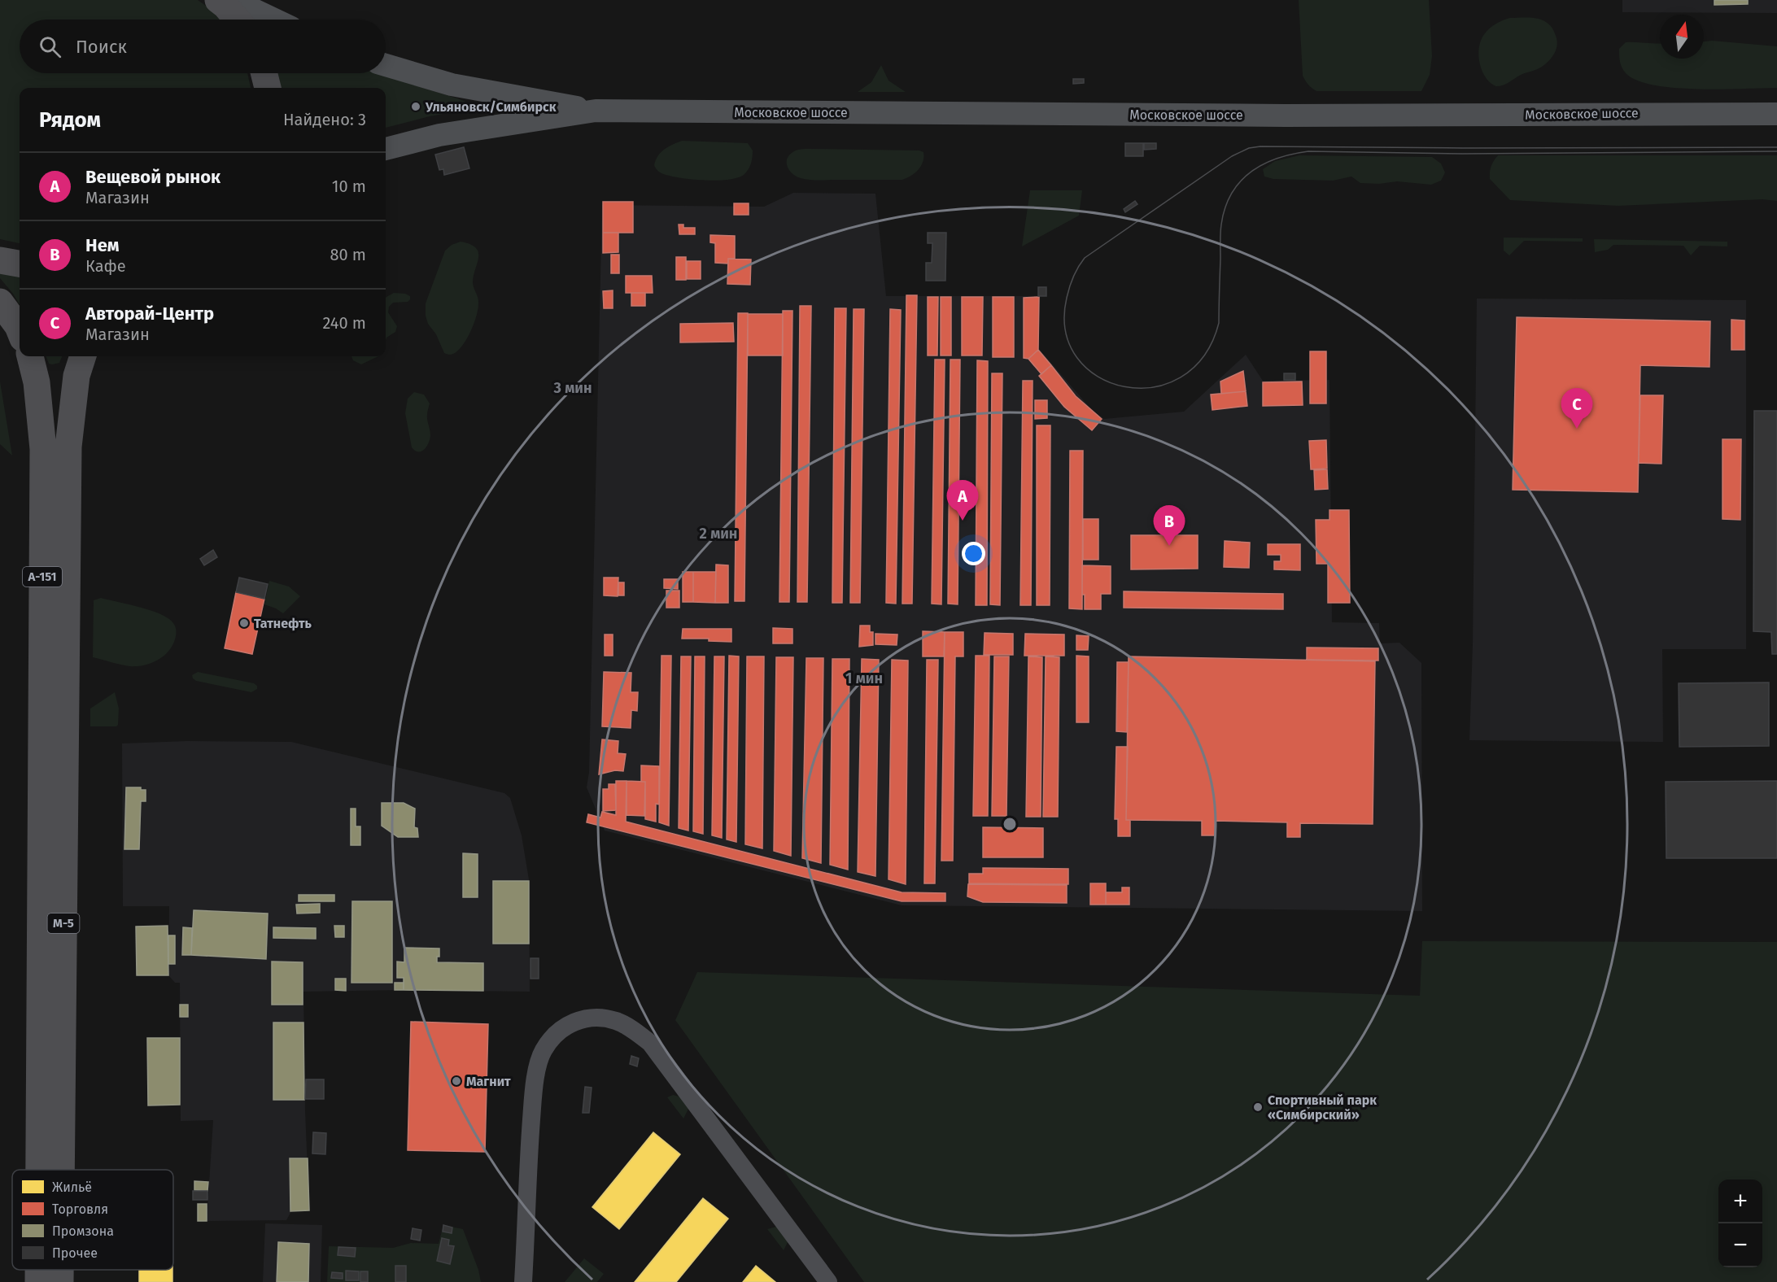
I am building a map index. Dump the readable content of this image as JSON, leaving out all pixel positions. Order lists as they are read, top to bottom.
{
  "streets": {
    "highway": ["А-151", "М-5"],
    "main road": ["Московское шоссе"]
  },
  "crossings": [
    ["А-151", "М-5"]
  ],
  "places": [
    "Ульяновск/Симбирск",
    "Татнефть",
    "Магнит",
    "Спортивный парк «Симбирский»"
  ],
  "legend": [
    "Жильё",
    "Торговля",
    "Промзона",
    "Прочее"
  ],
  "north": "top",
  "page": {
    "search": "Поиск",
    "heading": ["Рядом", "Найдено: 3"],
    "list": [
      {
        "mark": "A",
        "name": "Вещевой рынок",
        "note": "Магазин",
        "value": "10 m"
      },
      {
        "mark": "B",
        "name": "Нем",
        "note": "Кафе",
        "value": "80 m"
      },
      {
        "mark": "C",
        "name": "Авторай-Центр",
        "note": "Магазин",
        "value": "240 m"
      }
    ],
    "pins": ["C", "A", "B"],
    "map_buttons": ["+", "−"]
  },
  "rings": ["3 мин", "2 мин", "1 мин"]
}
